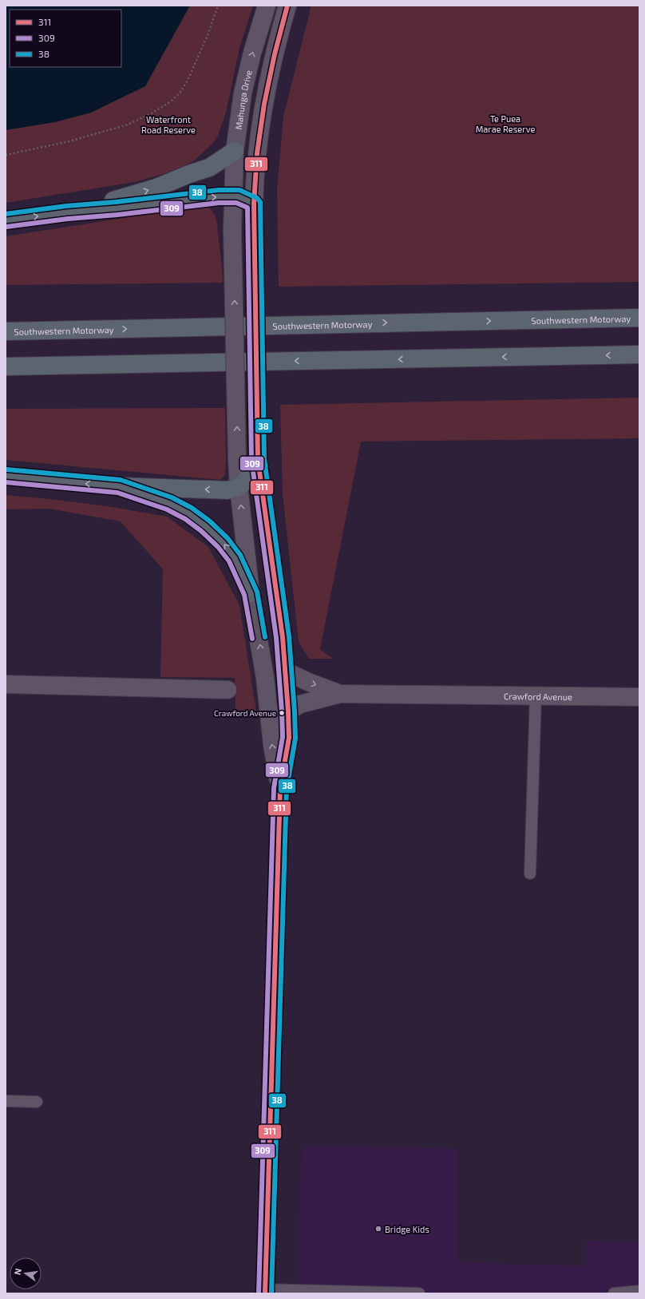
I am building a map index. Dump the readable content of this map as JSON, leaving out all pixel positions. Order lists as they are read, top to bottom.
{
  "streets": {
    "highway": ["Southwestern Motorway"],
    "main road": ["Mahunga Drive", "Crawford Avenue"]
  },
  "parks": ["Te Puea Marae Reserve", "Waterfront Road Reserve"],
  "places": ["Crawford Avenue", "Bridge Kids"],
  "lines": ["transit line 311", "transit line 38", "transit line 309"],
  "legend": ["311", "309", "38"],
  "north": "left"
}
